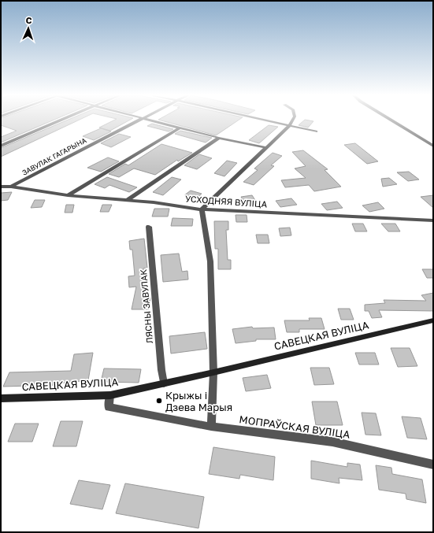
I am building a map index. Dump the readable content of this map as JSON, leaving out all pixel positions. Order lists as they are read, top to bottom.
{
  "streets": {
    "street": [
      "ЗАВУЛАК ГАГАРЫНА",
      "УСХОДНЯЯ ВУЛІЦА",
      "ЛЯСНЫ ЗАВУЛАК",
      "САВЕЦКАЯ ВУЛІЦА",
      "МОПРАЎСКАЯ ВУЛІЦА"
    ]
  },
  "crossings": [
    ["ЗАВУЛАК ГАГАРЫНА", "УСХОДНЯЯ ВУЛІЦА"],
    ["ЛЯСНЫ ЗАВУЛАК", "САВЕЦКАЯ ВУЛІЦА"],
    ["САВЕЦКАЯ ВУЛІЦА", "МОПРАЎСКАЯ ВУЛІЦА"]
  ],
  "places": ["Крыжы і Дзева Марыя"],
  "north": "top"
}
